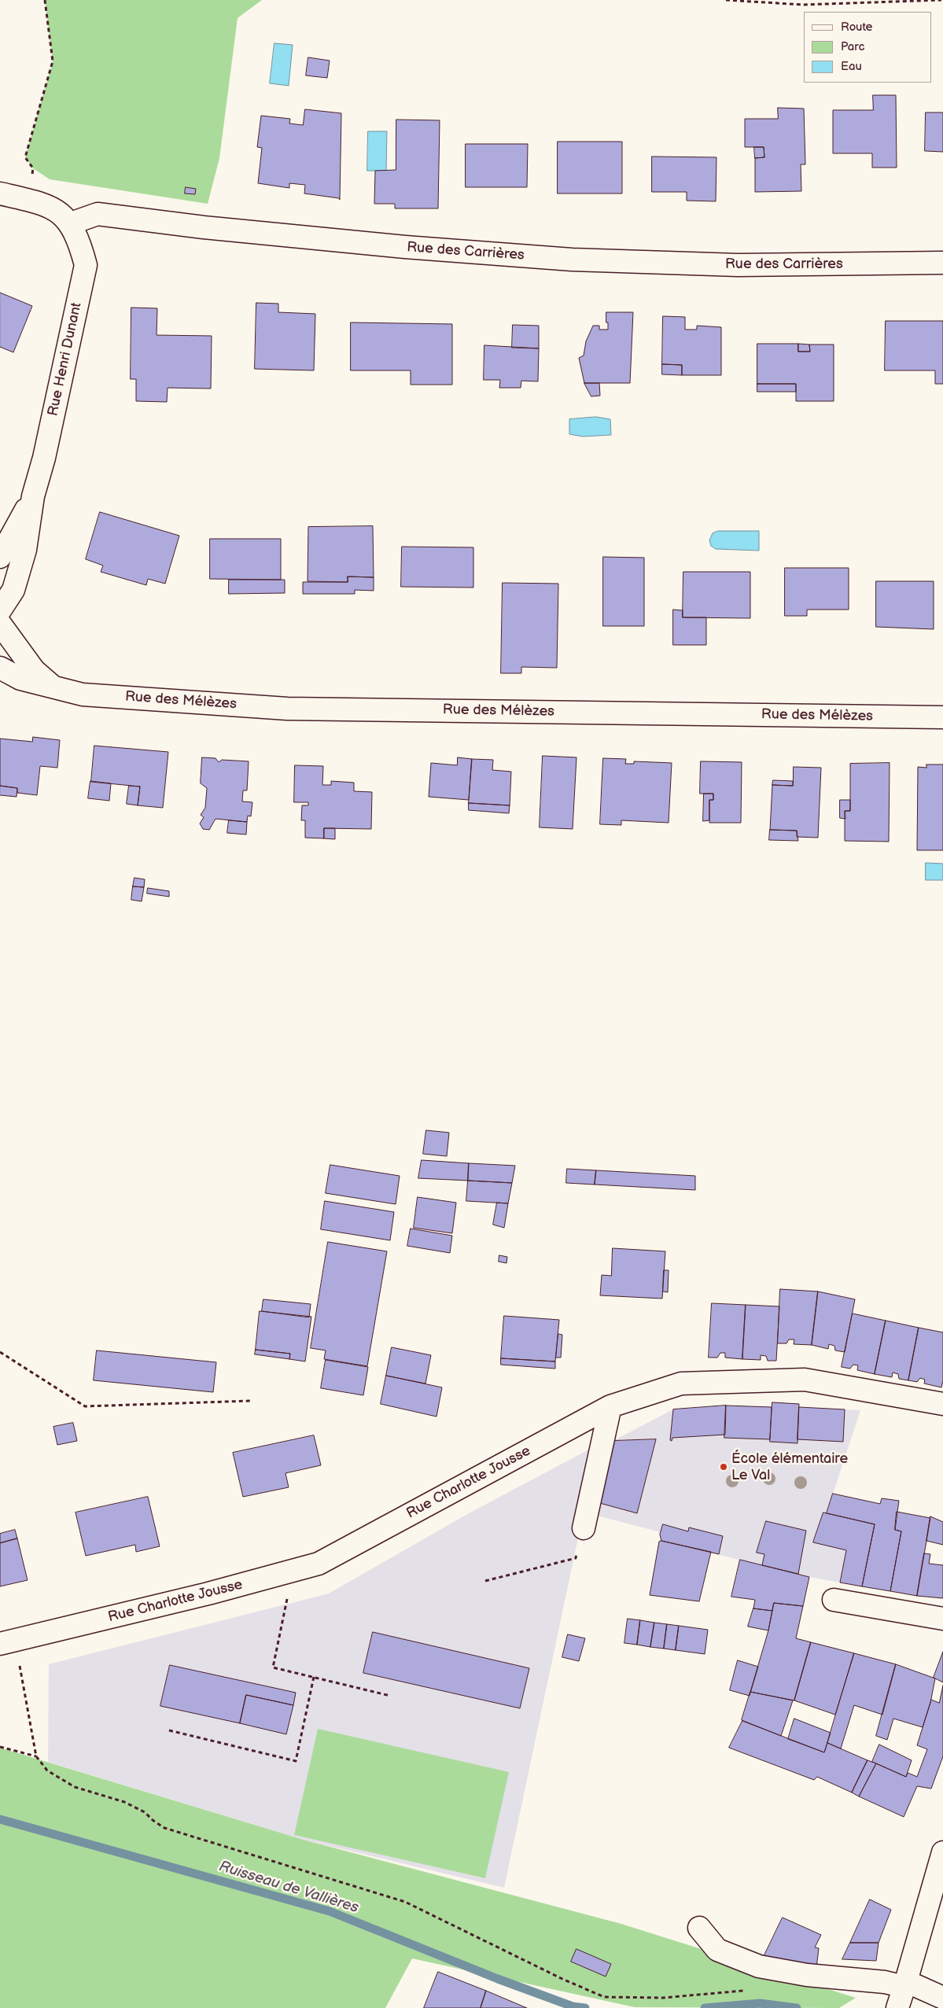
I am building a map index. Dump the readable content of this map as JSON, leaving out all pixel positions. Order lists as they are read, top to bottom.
{
  "streets": {
    "street": [
      "Rue des Carrières",
      "Rue Henri Dunant",
      "Rue des Mélèzes",
      "Rue Charlotte Jousse"
    ]
  },
  "crossings": [
    ["Rue des Carrières", "Rue Henri Dunant"]
  ],
  "water": ["Ruisseau de Vallières"],
  "places": ["École élémentaire Le Val"],
  "legend": ["Route", "Parc", "Eau"]
}
